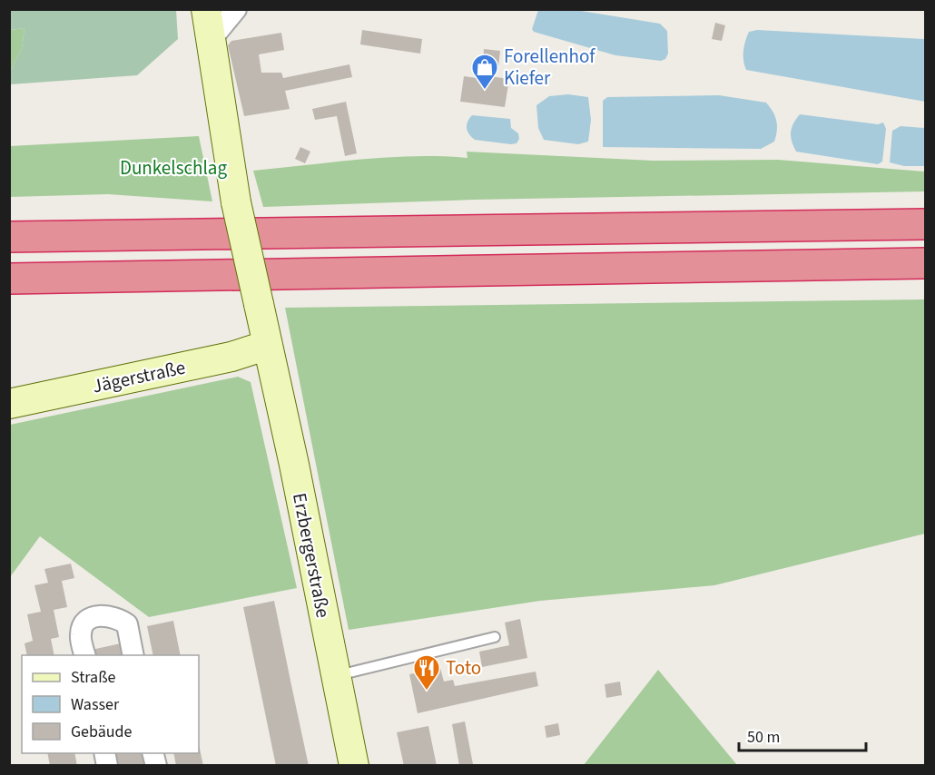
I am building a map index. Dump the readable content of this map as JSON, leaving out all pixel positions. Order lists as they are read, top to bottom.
{
  "streets": {
    "street": ["Jägerstraße", "Erzbergerstraße"]
  },
  "crossings": [
    ["Jägerstraße", "Erzbergerstraße"]
  ],
  "parks": ["Dunkelschlag"],
  "places": {
    "shop": ["Forellenhof Kiefer"],
    "restaurant": ["Toto"]
  },
  "legend": ["Straße", "Wasser", "Gebäude"],
  "scale_bar": "50 m"
}
